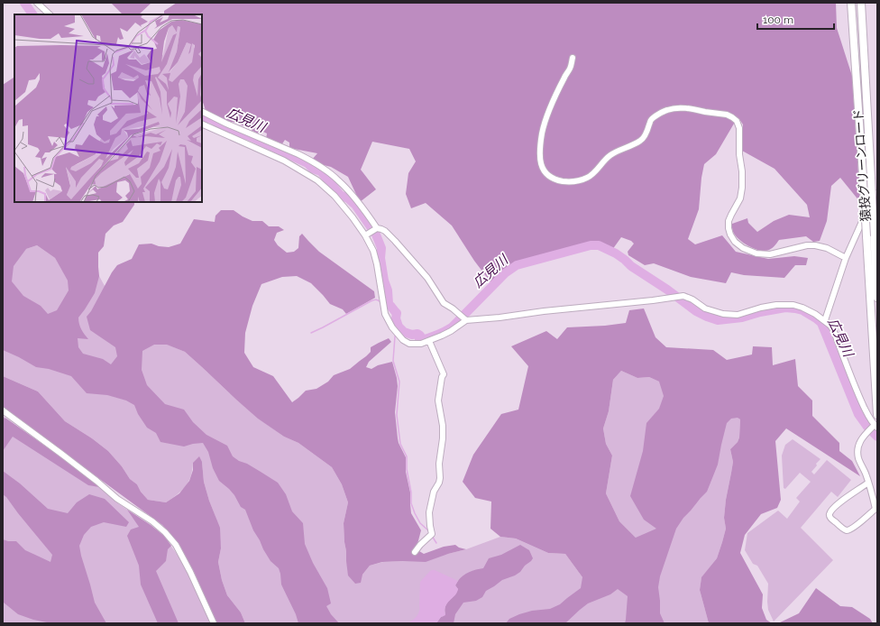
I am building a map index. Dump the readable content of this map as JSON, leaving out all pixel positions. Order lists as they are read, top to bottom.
{
  "streets": {
    "main road": ["猿投グリーンロード"]
  },
  "water": ["広見川"],
  "scale_bar": "100 m"
}
